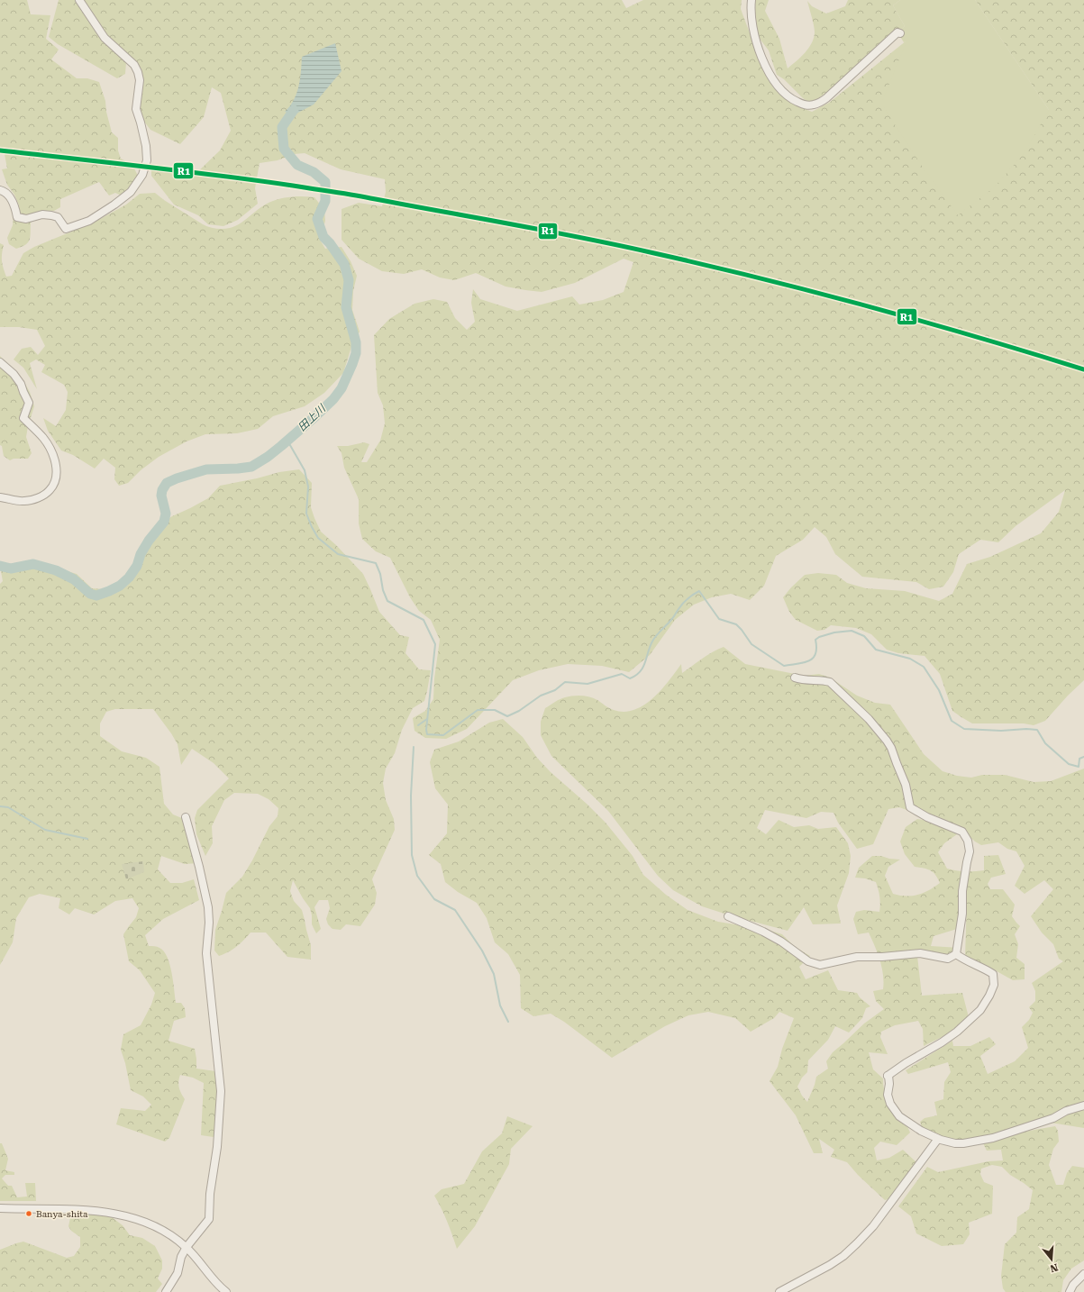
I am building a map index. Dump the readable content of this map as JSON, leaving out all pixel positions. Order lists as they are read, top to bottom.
{
  "water": ["田上川"],
  "places": ["Banya-shita"],
  "lines": ["transit line R1"],
  "north": "bottom"
}
